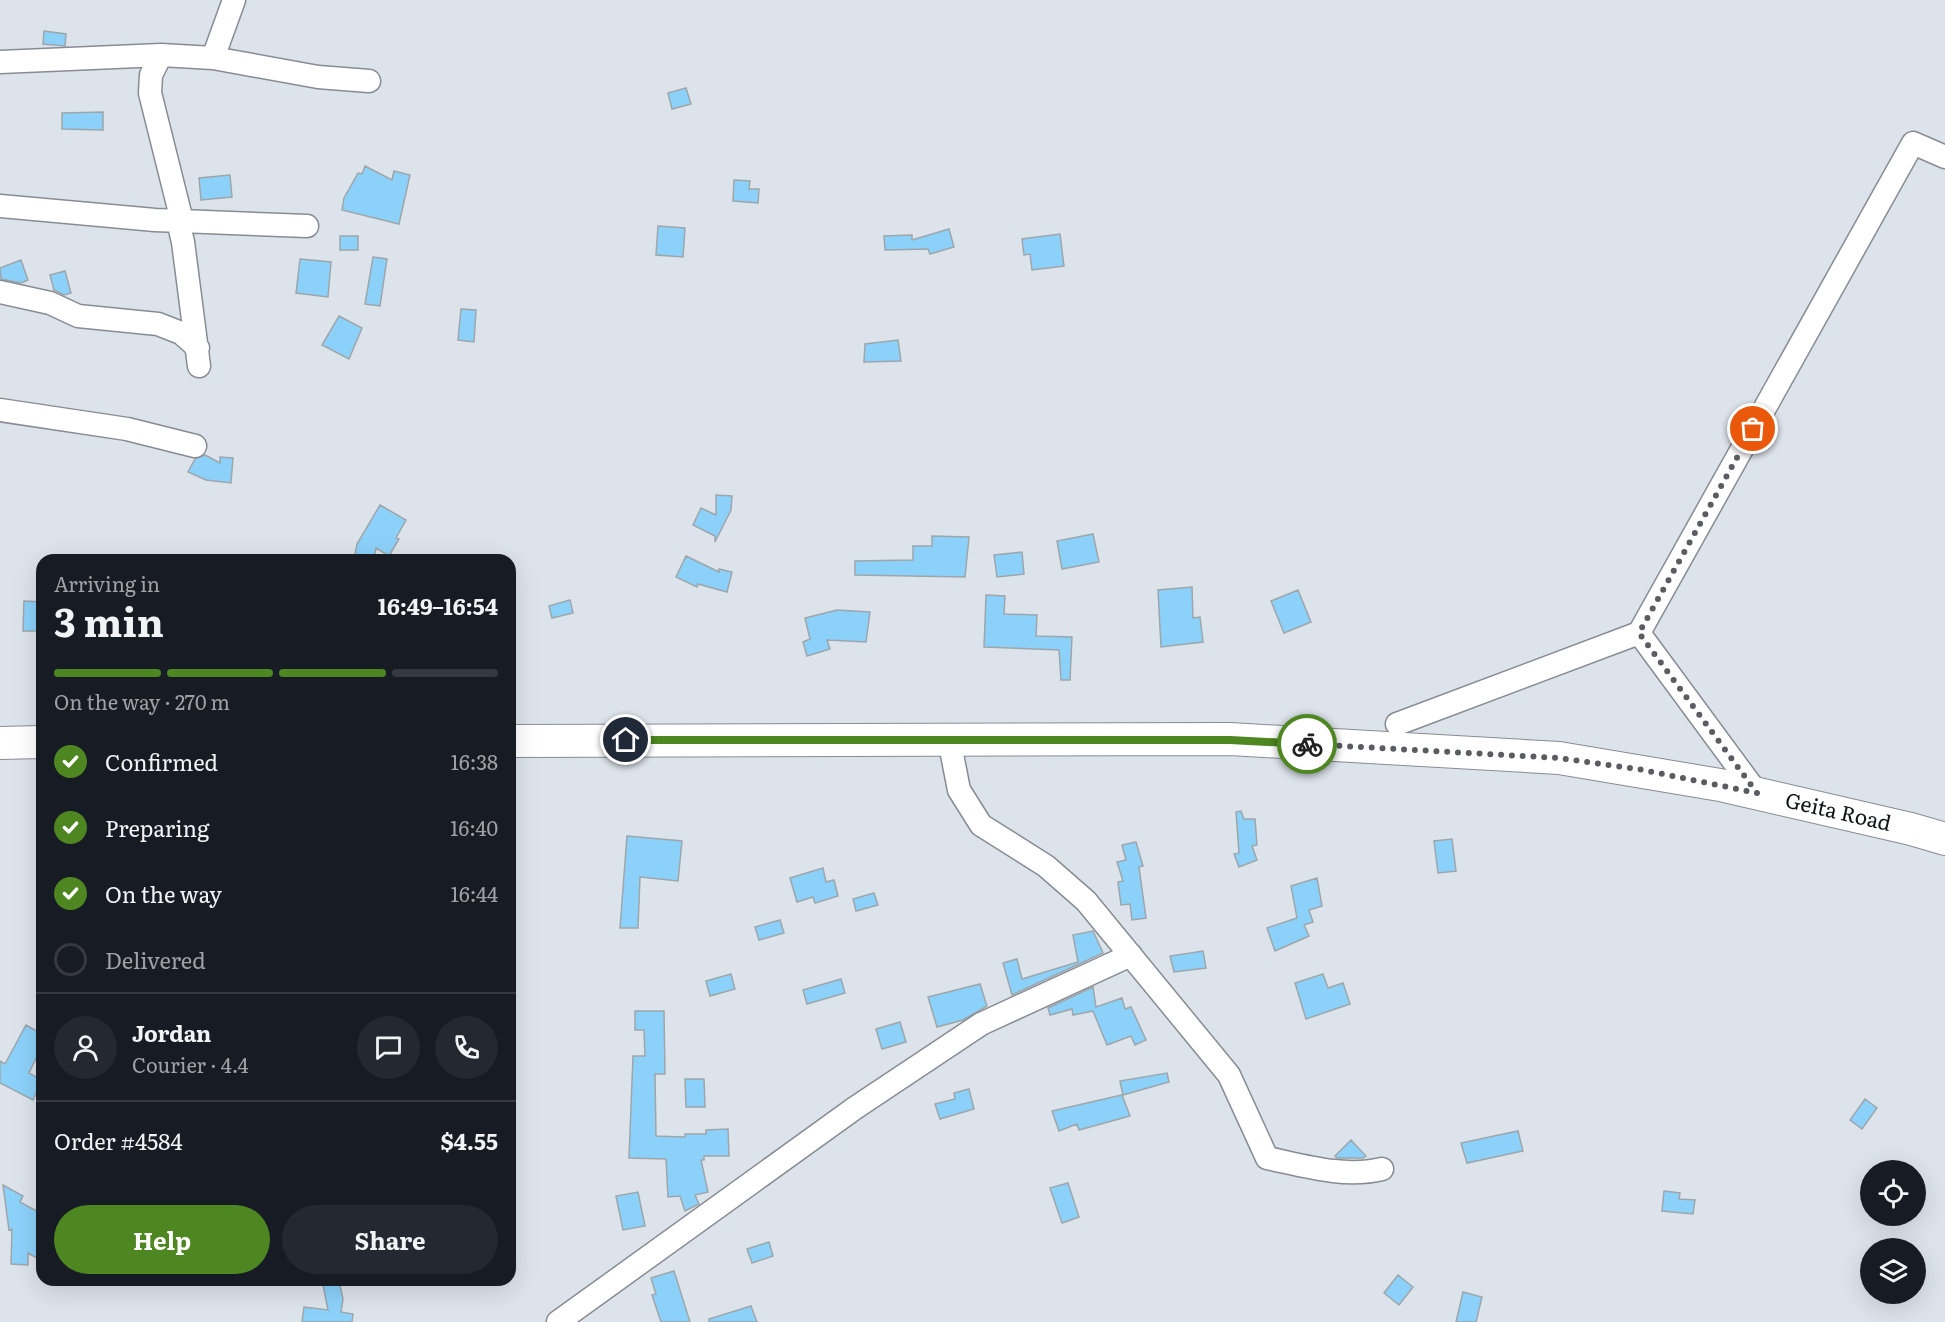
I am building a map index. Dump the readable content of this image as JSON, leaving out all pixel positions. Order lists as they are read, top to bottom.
{
  "streets": {
    "highway": ["Geita Road"]
  },
  "page": {
    "heading": ["3 min", "Arriving in", "16:49–16:54"],
    "panel": [
      "Jordan",
      "Courier · 4.4",
      "Order #4584",
      "$4.55"
    ],
    "bar": "On the way · 270 m",
    "list": [
      ["Confirmed", "16:38"],
      ["Preparing", "16:40"],
      ["On the way", "16:44"],
      "Delivered"
    ],
    "buttons": ["Help", "Share"]
  }
}
